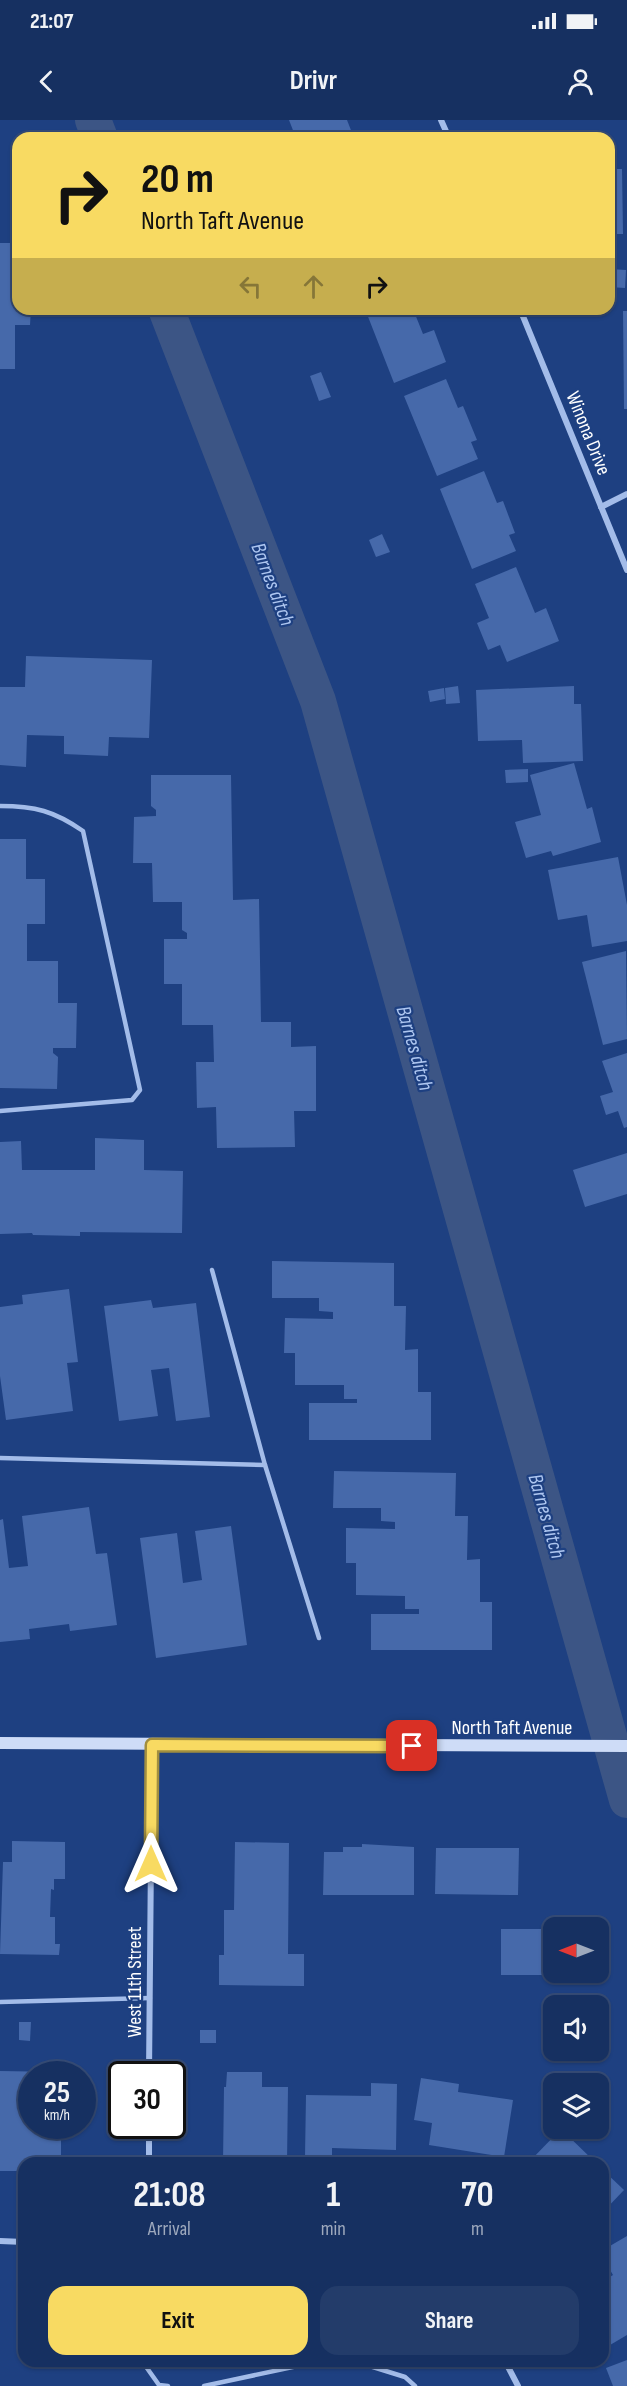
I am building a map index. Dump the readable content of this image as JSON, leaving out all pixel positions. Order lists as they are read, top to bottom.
{
  "streets": {
    "main road": ["North Taft Avenue"],
    "street": ["Winona Drive", "West 11th Street"]
  },
  "crossings": [
    ["North Taft Avenue", "West 11th Street"]
  ],
  "water": ["Barnes ditch"],
  "north": "left",
  "page": {
    "status": "21:07",
    "header": "Drivr",
    "turn": ["20 m", "North Taft Avenue"],
    "speed": "25 km/h",
    "limit": "30",
    "eta": [
      "21:08",
      "Arrival",
      "1",
      "min",
      "70",
      "m"
    ],
    "buttons": ["Exit", "Share"]
  }
}
